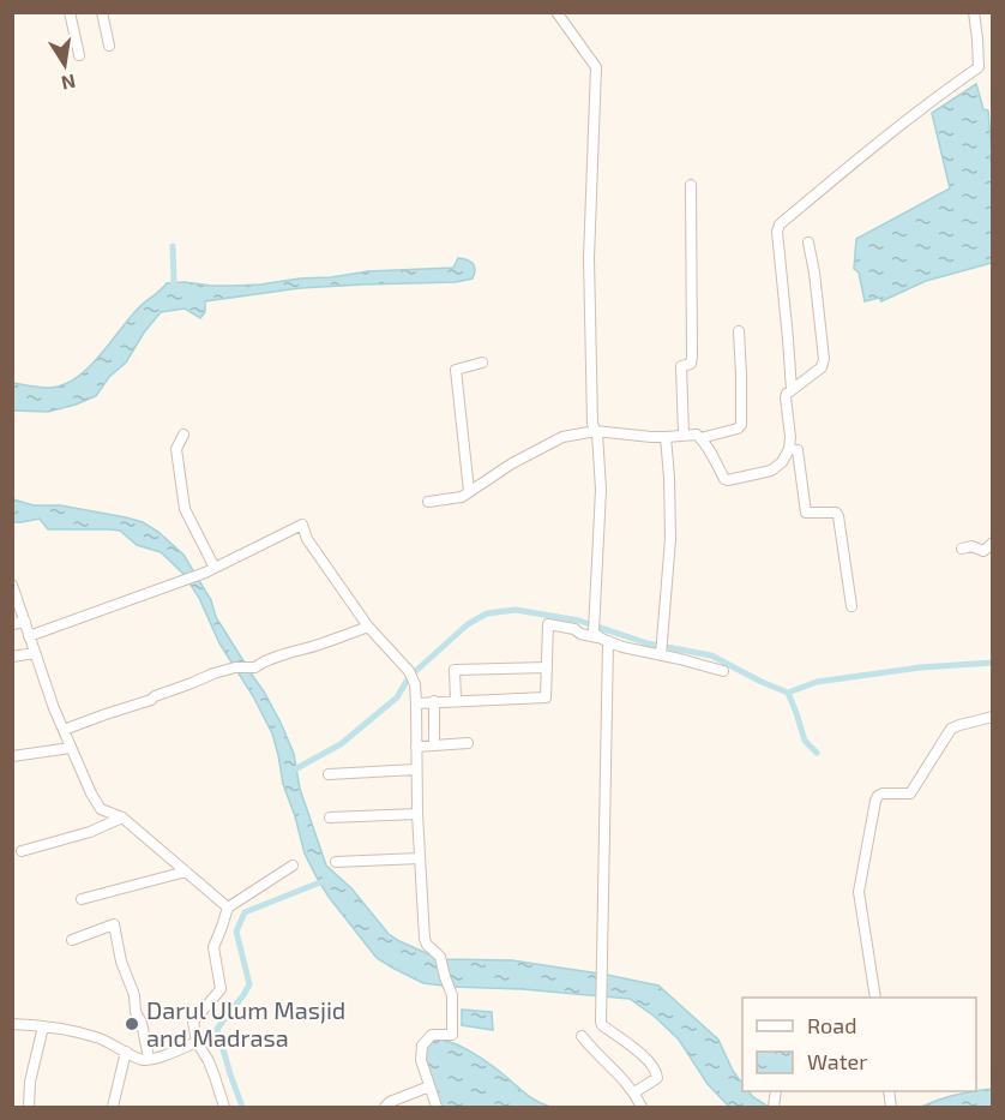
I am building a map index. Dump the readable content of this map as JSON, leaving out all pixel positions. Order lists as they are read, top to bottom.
{
  "places": ["Darul Ulum Masjid and Madrasa"],
  "legend": ["Road", "Water"],
  "north": "bottom"
}
